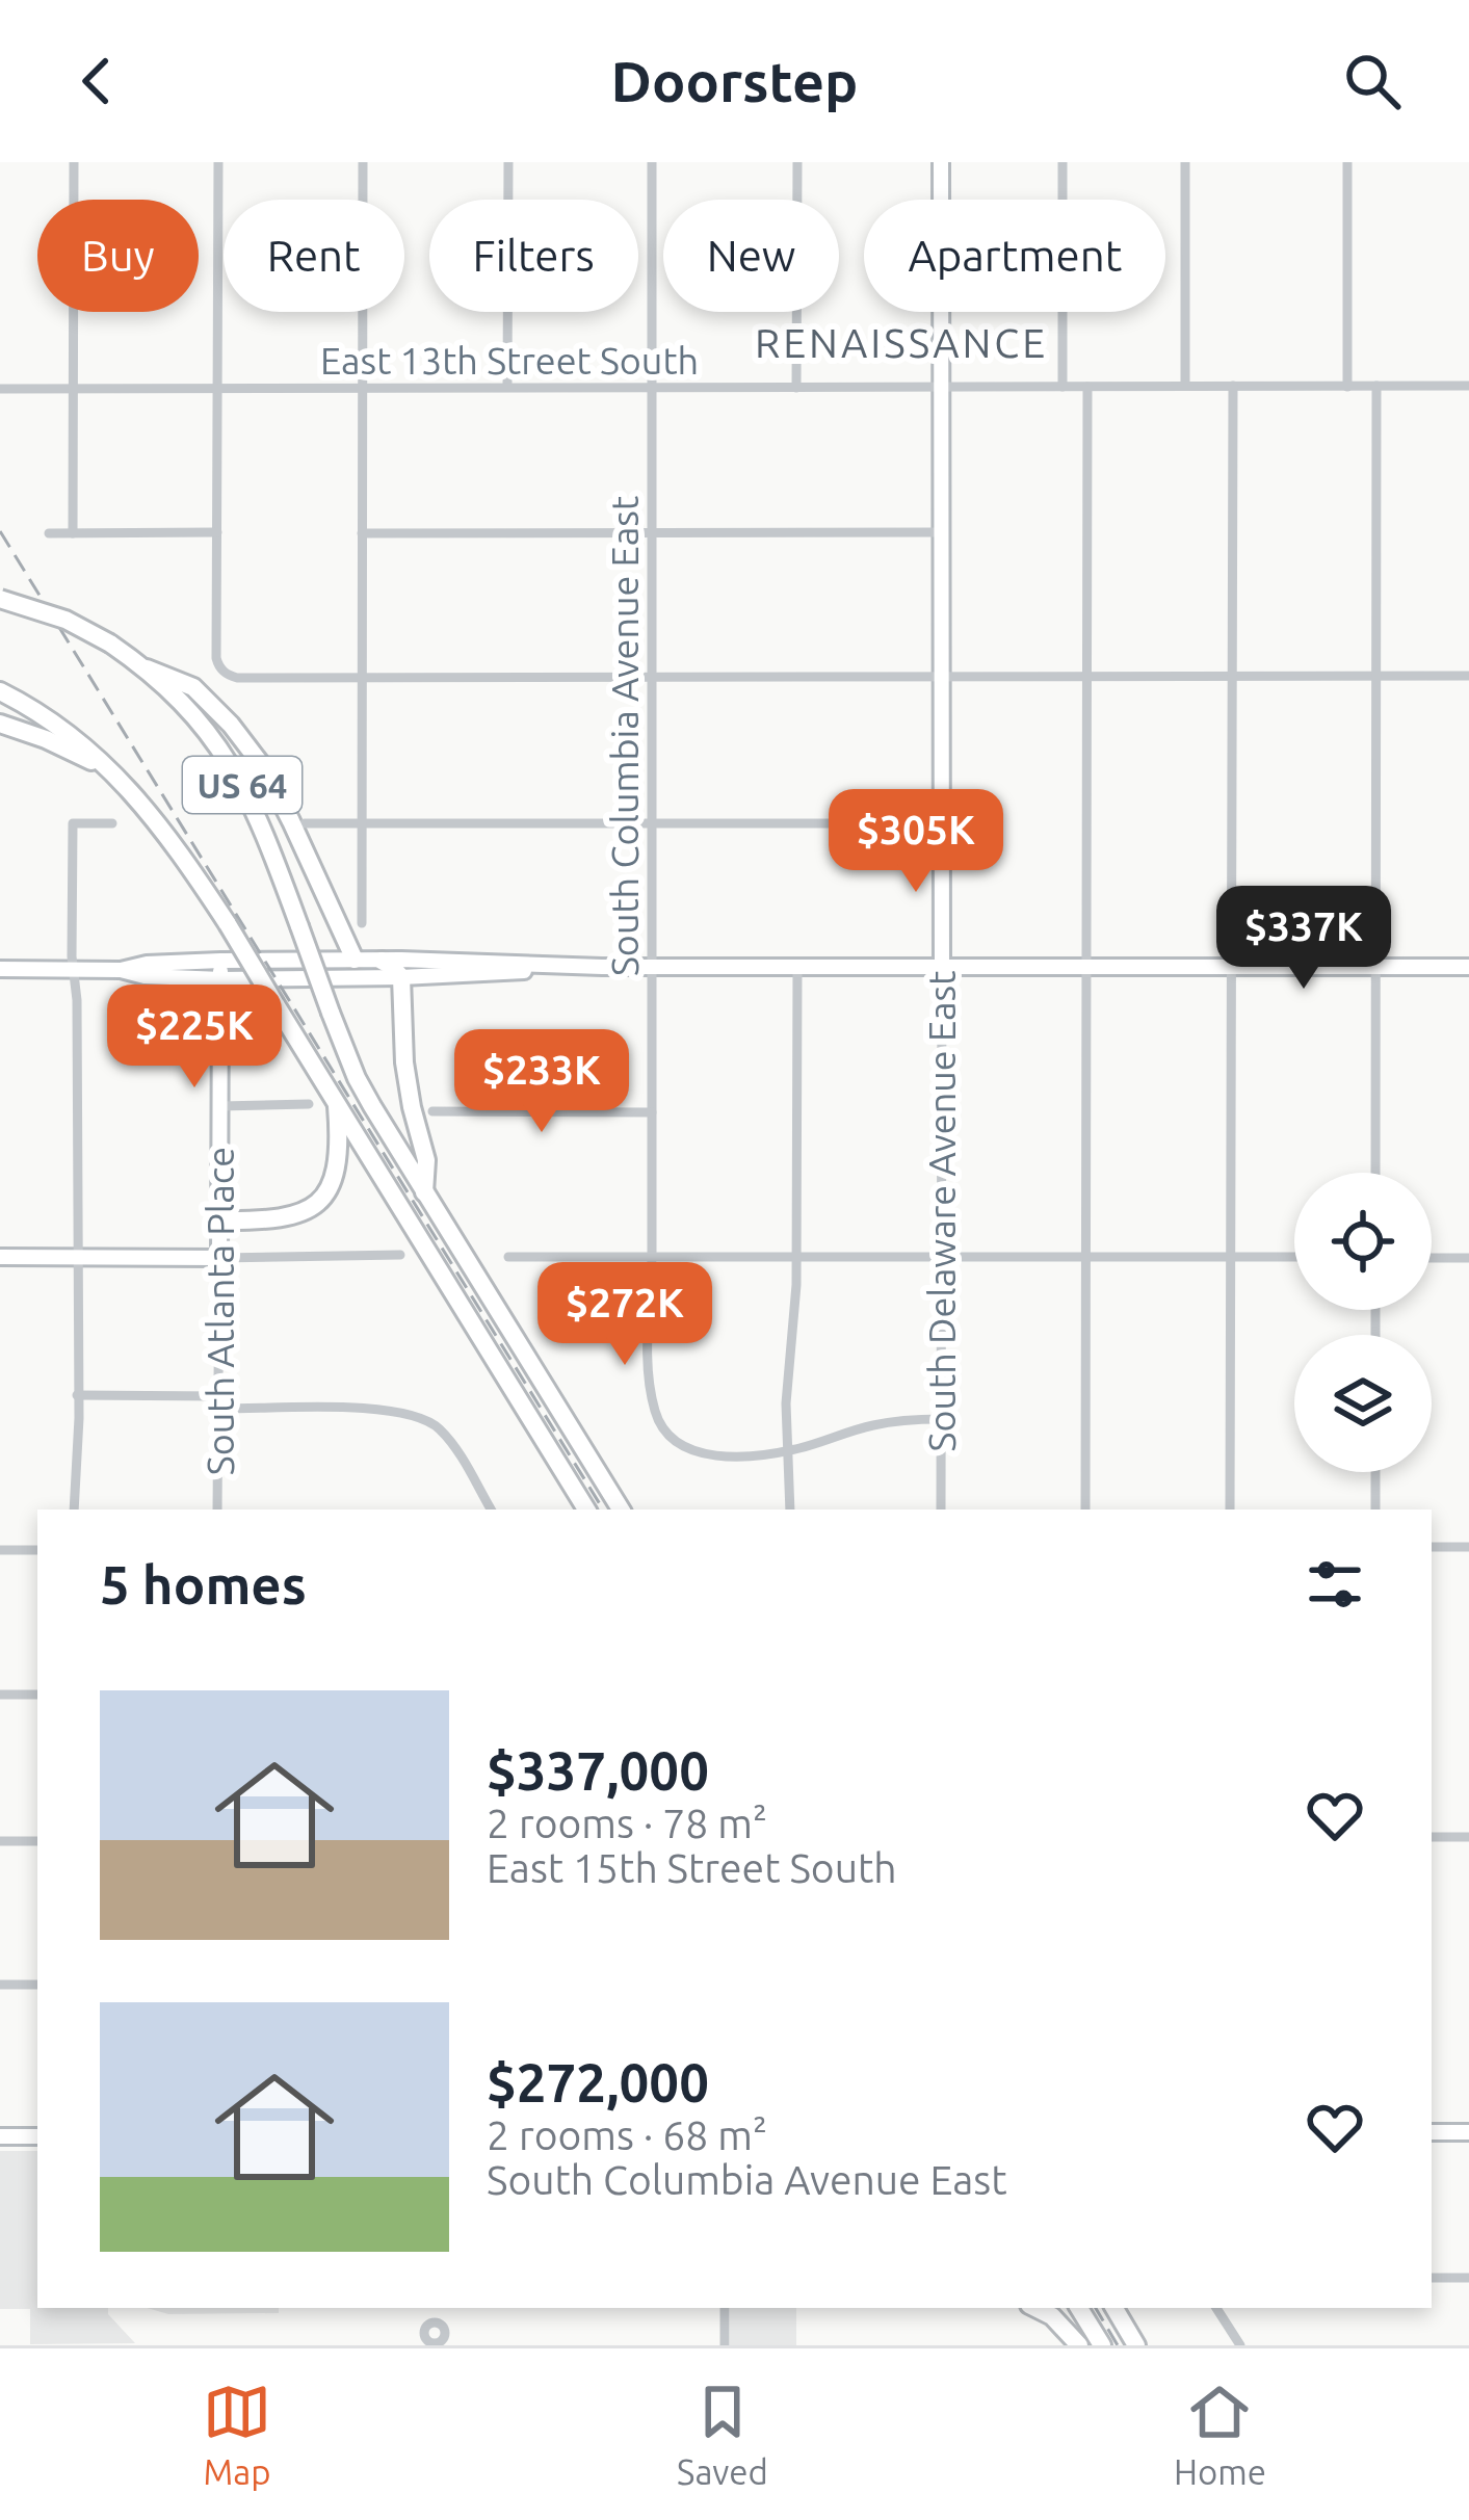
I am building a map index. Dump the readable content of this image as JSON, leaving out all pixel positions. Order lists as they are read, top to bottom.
{
  "streets": {
    "highway": ["US 64"],
    "main road": ["South Delaware Avenue East", "South Atlanta Place"],
    "street": ["East 13th Street South", "South Columbia Avenue East"]
  },
  "crossings": [
    ["East 13th Street South", "South Columbia Avenue East"],
    ["East 13th Street South", "South Delaware Avenue East"]
  ],
  "districts": ["RENAISSANCE"],
  "page": {
    "header": "Doorstep",
    "chip": [
      "Buy",
      "Rent",
      "Filters",
      "New",
      "Apartment"
    ],
    "price": [
      "$305K",
      "$337K",
      "$225K",
      "$233K",
      "$272K"
    ],
    "heading": "5 homes",
    "list": [
      {
        "name": "$337,000",
        "note": "2 rooms · 78 m² · East 15th Street South"
      },
      {
        "name": "$272,000",
        "note": "2 rooms · 68 m² · South Columbia Avenue East"
      }
    ],
    "tabs": ["Map", "Saved", "Home"]
  }
}
